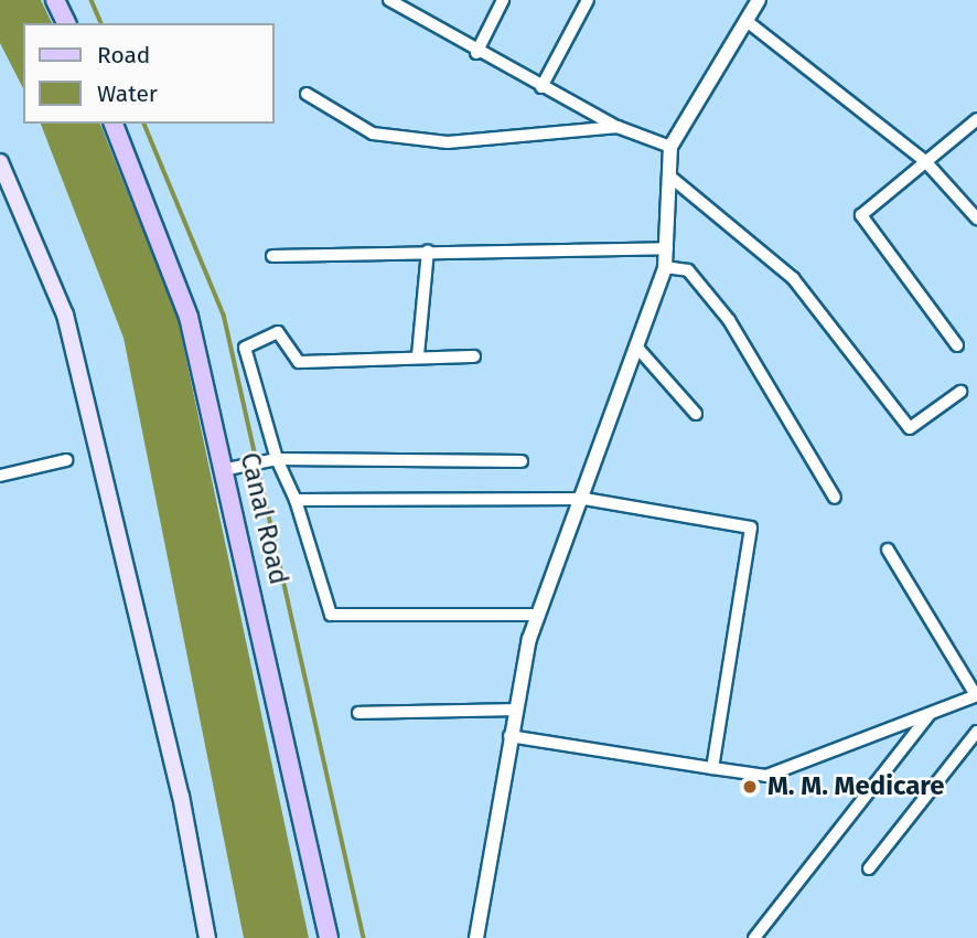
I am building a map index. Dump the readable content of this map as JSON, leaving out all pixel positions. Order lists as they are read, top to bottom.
{
  "streets": {
    "main road": ["Canal Road"]
  },
  "places": ["M. M. Medicare"],
  "legend": ["Road", "Water"]
}
